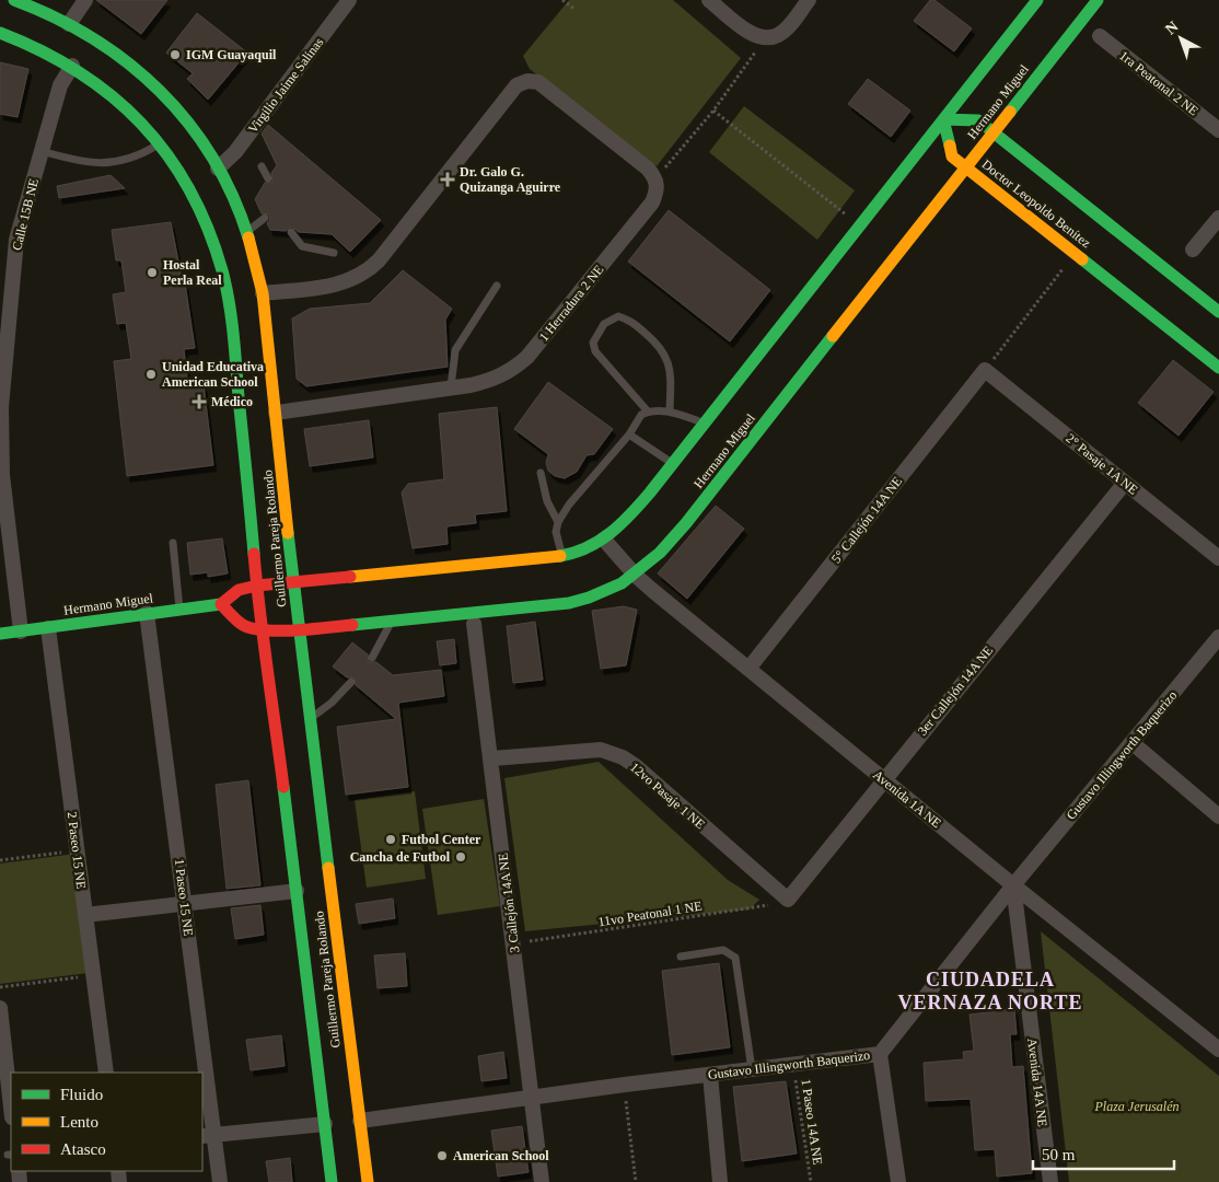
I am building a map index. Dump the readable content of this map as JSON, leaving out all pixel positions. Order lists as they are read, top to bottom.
{
  "streets": {
    "street": [
      "1ra Peatonal 2 NE",
      "Virgilio Jaime Salinas",
      "Hermano Miguel",
      "Doctor Leopoldo Benítez",
      "Calle 15B NE",
      "1 Herradura 2 NE",
      "2° Pasaje 1A NE",
      "5° Callejón 14A NE",
      "Guillermo Pareja Rolando",
      "3er Callejón 14A NE",
      "Gustavo Illingworth Baquerizo",
      "12vo Pasaje 1 NE",
      "Avenida 1A NE",
      "2 Paseo 15 NE",
      "1 Paseo 15 NE",
      "3 Callejón 14A NE",
      "Avenida 14A NE"
    ],
    "path": ["11vo Peatonal 1 NE", "1 Paseo 14A NE"]
  },
  "crossings": [
    ["Virgilio Jaime Salinas", "Guillermo Pareja Rolando"],
    ["Hermano Miguel", "Doctor Leopoldo Benítez"],
    ["Hermano Miguel", "Calle 15B NE"],
    ["Hermano Miguel", "Guillermo Pareja Rolando"],
    ["Hermano Miguel", "Avenida 1A NE"],
    ["Hermano Miguel", "2 Paseo 15 NE"],
    ["Hermano Miguel", "1 Paseo 15 NE"],
    ["Calle 15B NE", "Guillermo Pareja Rolando"],
    ["1 Herradura 2 NE", "Guillermo Pareja Rolando"],
    ["2° Pasaje 1A NE", "5° Callejón 14A NE"],
    ["2° Pasaje 1A NE", "3er Callejón 14A NE"],
    ["5° Callejón 14A NE", "Avenida 1A NE"],
    ["Guillermo Pareja Rolando", "Gustavo Illingworth Baquerizo"],
    ["3er Callejón 14A NE", "12vo Pasaje 1 NE"],
    ["3er Callejón 14A NE", "Avenida 1A NE"],
    ["3er Callejón 14A NE", "11vo Peatonal 1 NE"],
    ["Gustavo Illingworth Baquerizo", "Avenida 1A NE"],
    ["Gustavo Illingworth Baquerizo", "3 Callejón 14A NE"],
    ["Gustavo Illingworth Baquerizo", "Avenida 14A NE"],
    ["Gustavo Illingworth Baquerizo", "1 Paseo 14A NE"],
    ["12vo Pasaje 1 NE", "3 Callejón 14A NE"],
    ["12vo Pasaje 1 NE", "11vo Peatonal 1 NE"],
    ["Avenida 1A NE", "Avenida 14A NE"],
    ["3 Callejón 14A NE", "11vo Peatonal 1 NE"]
  ],
  "districts": ["CIUDADELA VERNAZA NORTE"],
  "parks": ["Plaza Jerusalén"],
  "places": {
    "other": [
      "IGM Guayaquil",
      "Hostal Perla Real",
      "Unidad Educativa American School",
      "Futbol Center",
      "Cancha de Futbol",
      "American School"
    ],
    "health": ["Dr. Galo G. Quizanga Aguirre", "Médico"]
  },
  "legend": ["Fluido", "Lento", "Atasco"],
  "scale_bar": "50 m",
  "north": "top left"
}
